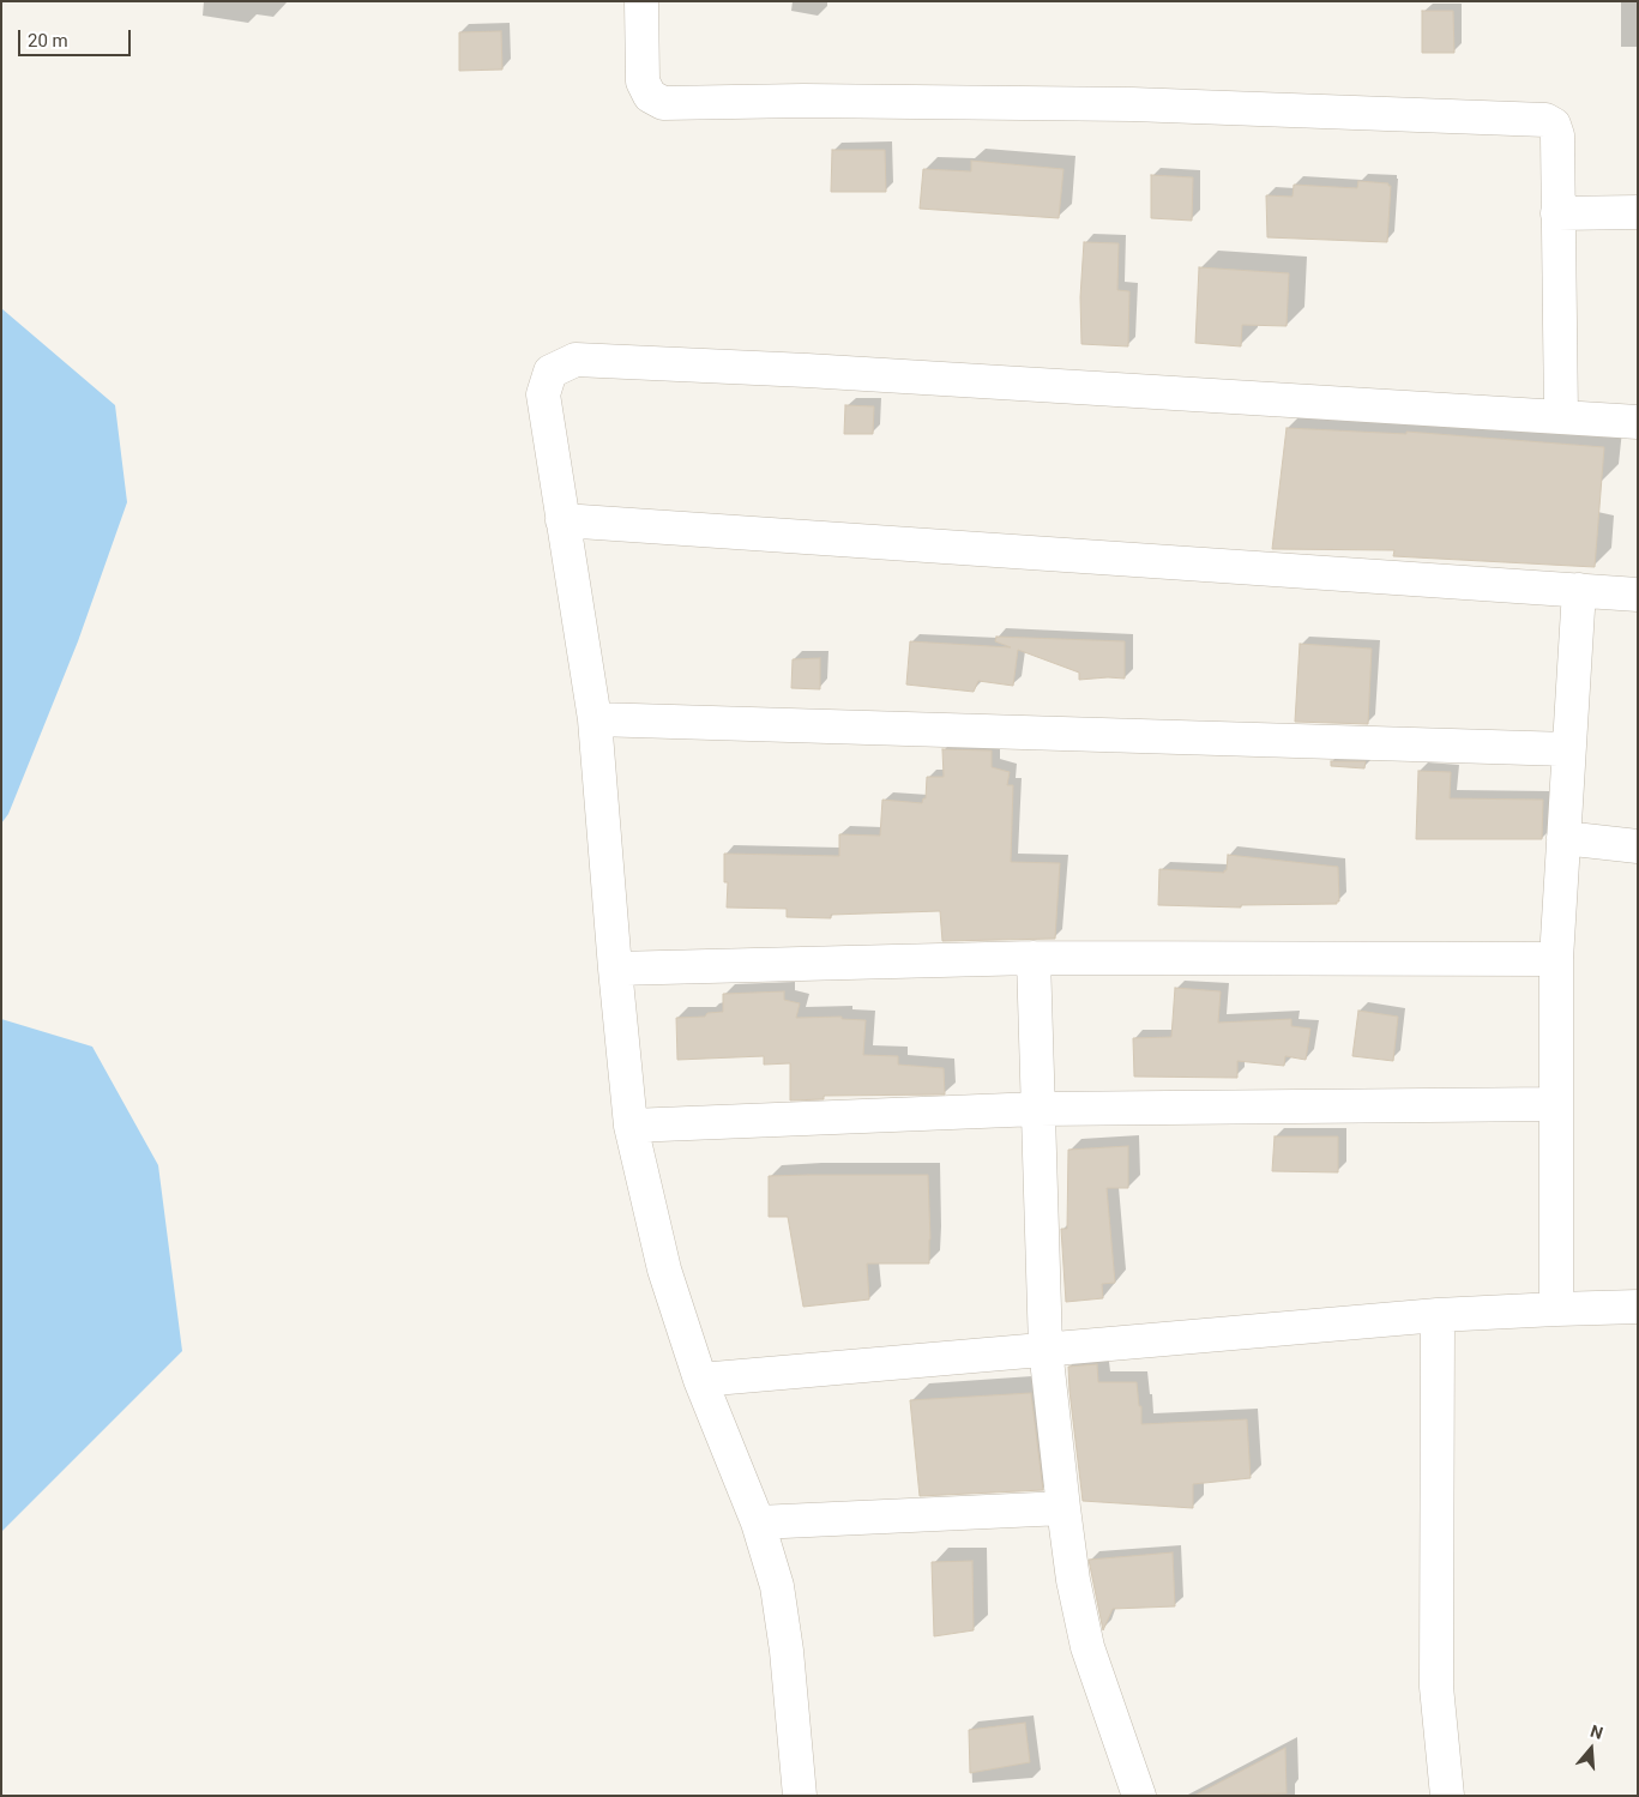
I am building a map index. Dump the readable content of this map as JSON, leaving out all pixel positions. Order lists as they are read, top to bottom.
{
  "scale_bar": "20 m",
  "north": "top"
}
